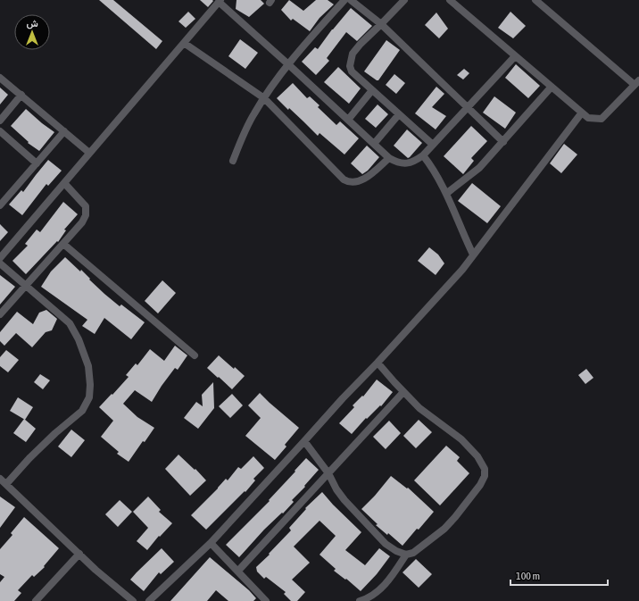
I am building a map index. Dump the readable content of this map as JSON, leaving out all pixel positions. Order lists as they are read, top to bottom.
{
  "scale_bar": "100 m",
  "north": "top"
}
